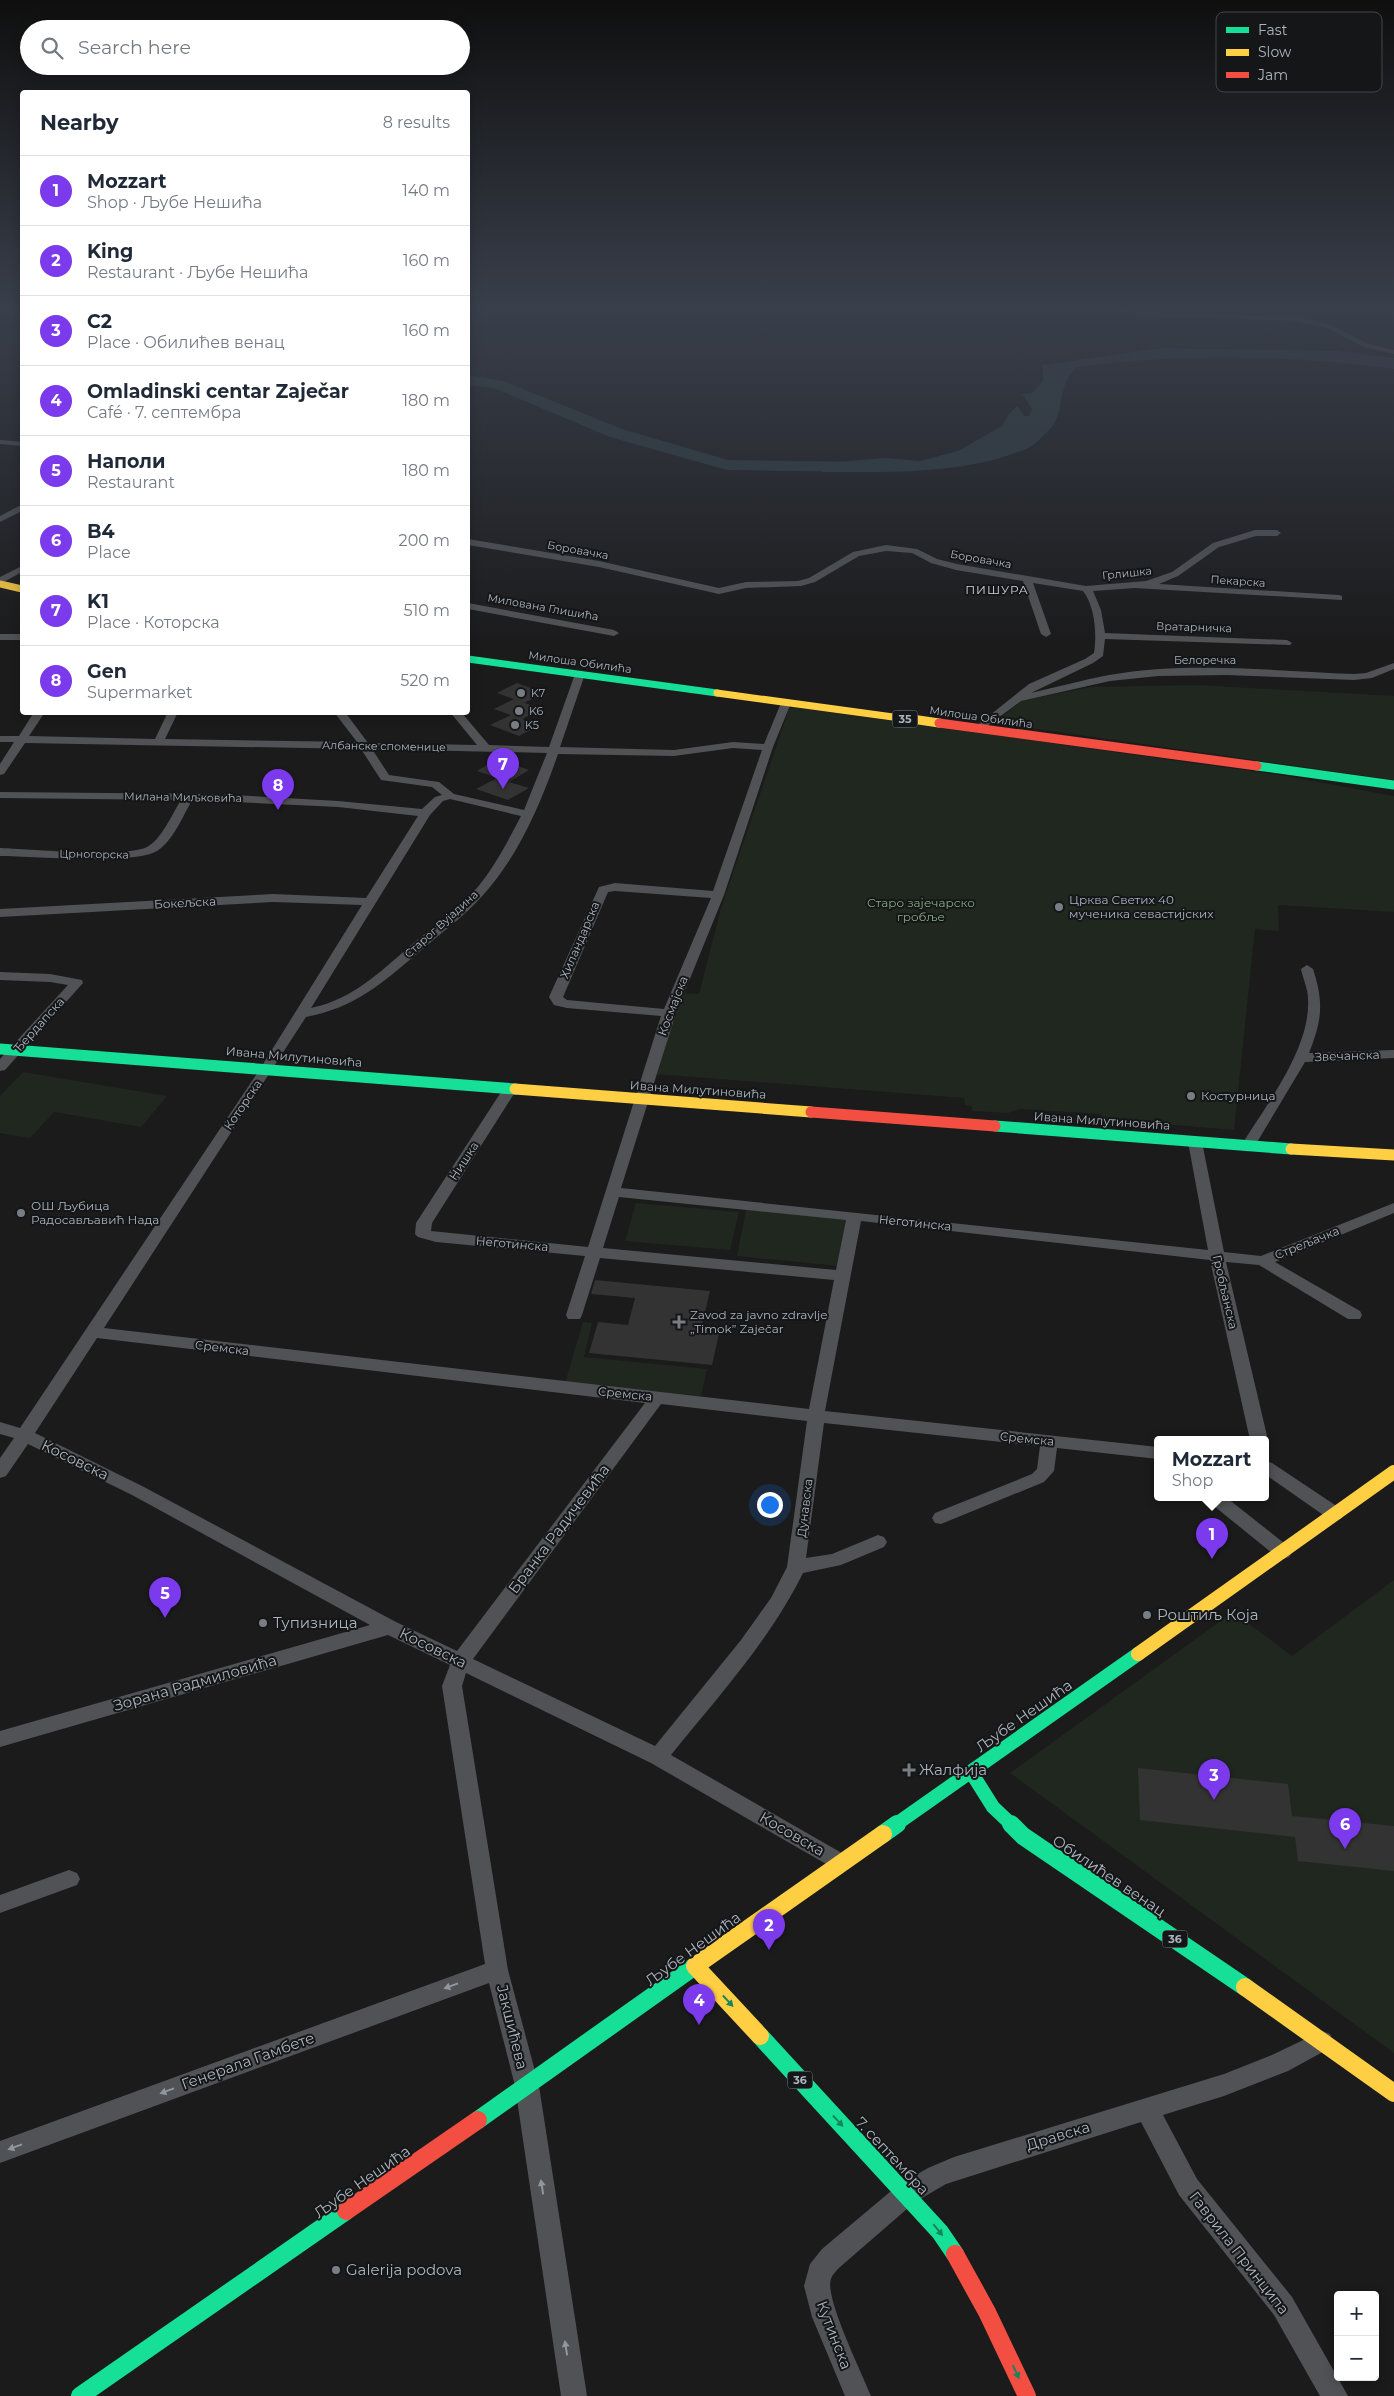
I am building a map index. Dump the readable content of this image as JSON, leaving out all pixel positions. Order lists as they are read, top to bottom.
{
  "streets": {
    "main road": [
      "Милоша Обилића",
      "35",
      "Ивана Милутиновића",
      "Љубе Нешића",
      "Обилићев венац",
      "36",
      "7. септембра"
    ],
    "street": [
      "Боровачка",
      "Грлишка",
      "Пекарска",
      "Милована Глишића",
      "Вратарничка",
      "Белоречка",
      "Албанске споменице",
      "Милана Миљковића",
      "Црногорска",
      "Бокељска",
      "Старог Вујадина",
      "Хиландарска",
      "Космајска",
      "Ђердапска",
      "Звечанска",
      "Которска",
      "Нишка",
      "Неготинска",
      "Стрељачка",
      "Гробљанска",
      "Сремска",
      "Косовска",
      "Дунавска",
      "Бранка Радичевића",
      "Зорана Радмиловића",
      "Јакшићева",
      "Генерала Гамбете",
      "Дравска",
      "Гаврила Принципа",
      "Кутинска"
    ]
  },
  "crossings": [
    ["Боровачка", "Грлишка"],
    ["Грлишка", "Пекарска"],
    ["Милоша Обилића", "Старог Вујадина"],
    ["Милоша Обилића", "Космајска"],
    ["Албанске споменице", "Старог Вујадина"],
    ["Албанске споменице", "Космајска"],
    ["Милана Миљковића", "Црногорска"],
    ["Милана Миљковића", "Которска"],
    ["Бокељска", "Которска"],
    ["Старог Вујадина", "Которска"],
    ["Хиландарска", "Космајска"],
    ["Космајска", "Ивана Милутиновића"],
    ["Космајска", "Неготинска"],
    ["Ђердапска", "Ивана Милутиновића"],
    ["Ивана Милутиновића", "Которска"],
    ["Ивана Милутиновића", "Нишка"],
    ["Ивана Милутиновића", "Гробљанска"],
    ["Которска", "Сремска"],
    ["Которска", "Косовска"],
    ["Нишка", "Неготинска"],
    ["Неготинска", "Стрељачка"],
    ["Неготинска", "Гробљанска"],
    ["Неготинска", "Дунавска"],
    ["Стрељачка", "Гробљанска"],
    ["Сремска", "Дунавска"],
    ["Сремска", "Бранка Радичевића"],
    ["Косовска", "Дунавска"],
    ["Косовска", "Бранка Радичевића"],
    ["Косовска", "Зорана Радмиловића"],
    ["Косовска", "Љубе Нешића"],
    ["Косовска", "Јакшићева"],
    ["Бранка Радичевића", "Јакшићева"],
    ["Љубе Нешића", "Обилићев венац"],
    ["Љубе Нешића", "Јакшићева"],
    ["Љубе Нешића", "7. септембра"],
    ["Обилићев венац", "Дравска"],
    ["Јакшићева", "Генерала Гамбете"],
    ["Дравска", "7. септембра"],
    ["Дравска", "Гаврила Принципа"],
    ["Дравска", "Кутинска"]
  ],
  "one_way": ["Јакшићева", "Генерала Гамбете", "7. септембра"],
  "districts": ["ПИШУРА"],
  "parks": ["Старо зајечарско гробље"],
  "places": {
    "other": [
      "K7",
      "K6",
      "K5",
      "Црква Светих 40 мученика севастијских",
      "Костурница",
      "ОШ Љубица Радосављавић Нада",
      "Роштиљ Која",
      "Тупизница",
      "Galerija podova"
    ],
    "health": ["Zavod za javno zdravlje „Timok” Zaječar", "Жалфија"]
  },
  "legend": ["Fast", "Slow", "Jam"],
  "page": {
    "search": "Search here",
    "heading": ["Nearby", "8 results"],
    "list": [
      {
        "mark": "1",
        "name": "Mozzart",
        "note": "Shop · Љубе Нешића",
        "value": "140 m"
      },
      {
        "mark": "2",
        "name": "King",
        "note": "Restaurant · Љубе Нешића",
        "value": "160 m"
      },
      {
        "mark": "3",
        "name": "C2",
        "note": "Place · Обилићев венац",
        "value": "160 m"
      },
      {
        "mark": "4",
        "name": "Omladinski centar Zaječar",
        "note": "Café · 7. септембра",
        "value": "180 m"
      },
      {
        "mark": "5",
        "name": "Наполи",
        "note": "Restaurant",
        "value": "180 m"
      },
      {
        "mark": "6",
        "name": "B4",
        "note": "Place",
        "value": "200 m"
      },
      {
        "mark": "7",
        "name": "K1",
        "note": "Place · Которска",
        "value": "510 m"
      },
      {
        "mark": "8",
        "name": "Gen",
        "note": "Supermarket",
        "value": "520 m"
      }
    ],
    "pins": [
      "7",
      "8",
      "1",
      "5",
      "3",
      "6",
      "2",
      "4"
    ],
    "popup": ["Mozzart", "Shop"],
    "map_buttons": ["+", "−"]
  }
}
